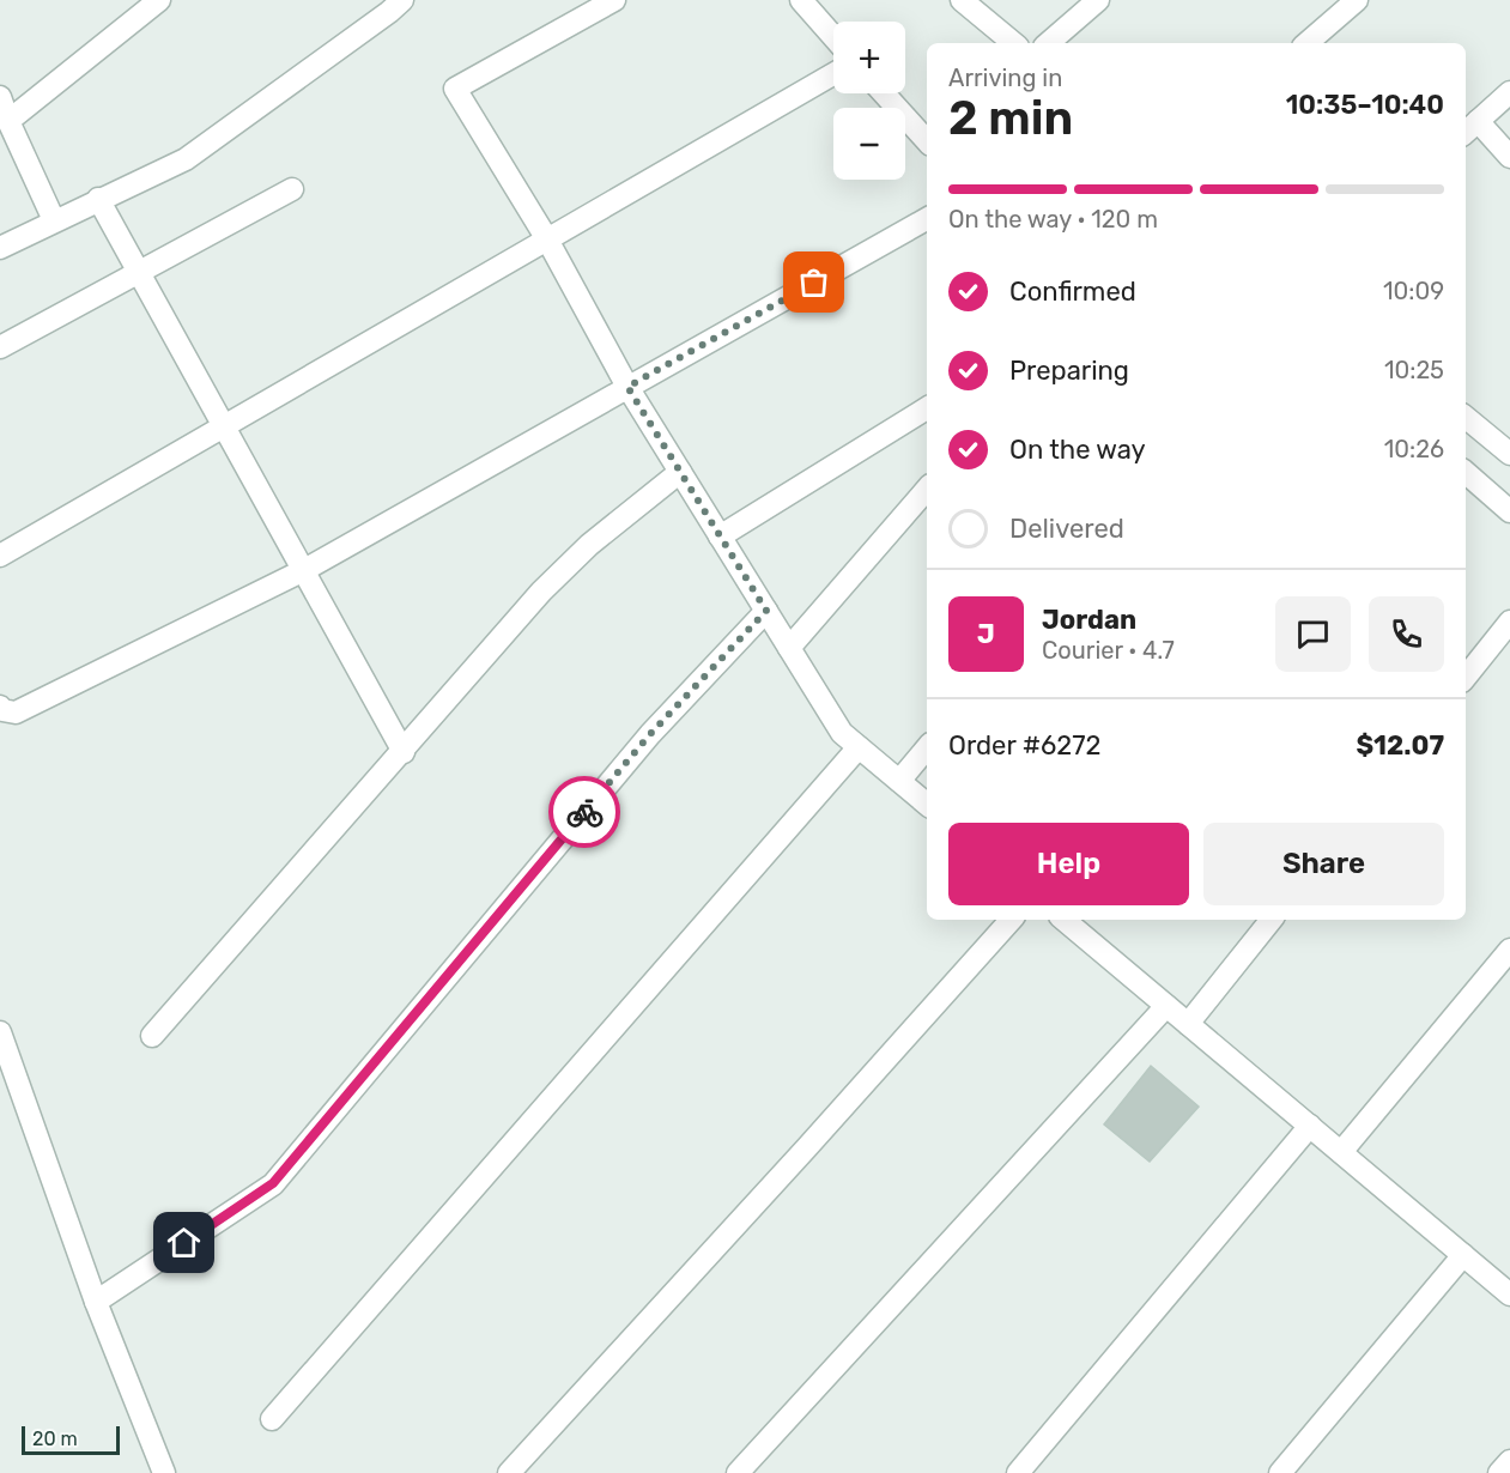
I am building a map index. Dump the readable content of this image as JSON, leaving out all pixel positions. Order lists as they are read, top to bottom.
{
  "scale_bar": "20 m",
  "page": {
    "map_buttons": ["+", "−"],
    "heading": ["2 min", "Arriving in", "10:35–10:40"],
    "panel": [
      "Jordan",
      "Courier · 4.7",
      "Order #6272",
      "$12.07"
    ],
    "bar": "On the way · 120 m",
    "list": [
      ["Confirmed", "10:09"],
      ["Preparing", "10:25"],
      ["On the way", "10:26"],
      "Delivered"
    ],
    "round": "J",
    "buttons": ["Help", "Share"],
    "scale": "20 m"
  }
}
